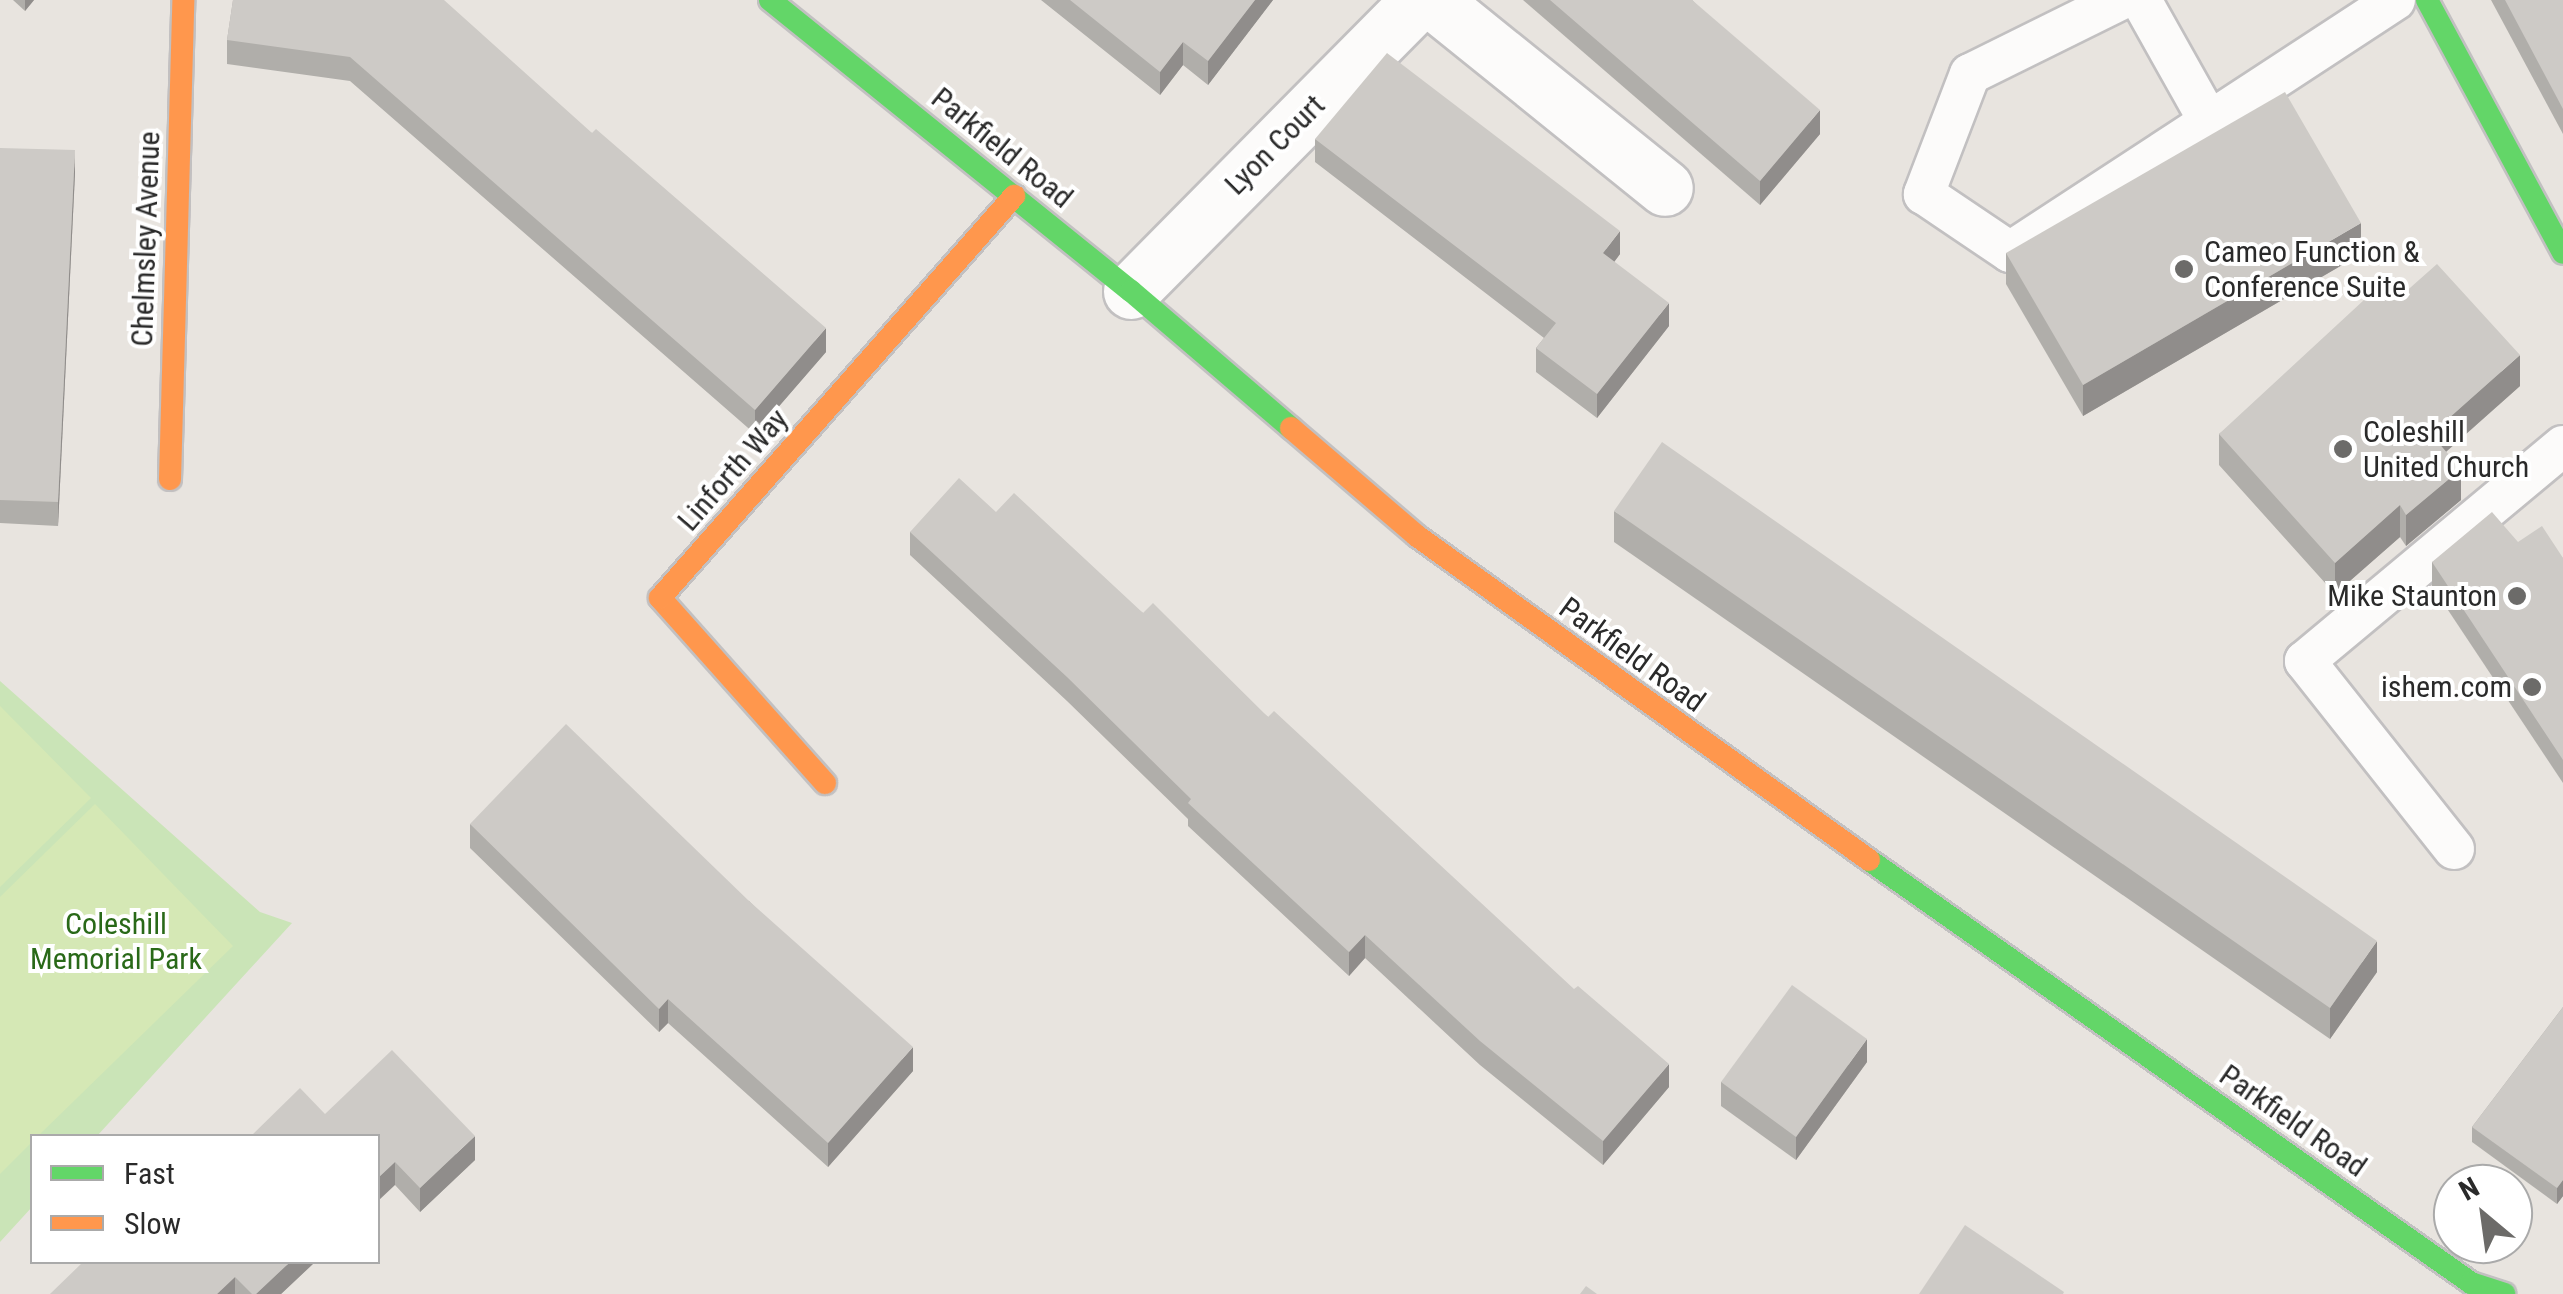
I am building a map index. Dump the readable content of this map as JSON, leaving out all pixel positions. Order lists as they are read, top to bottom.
{
  "streets": {
    "street": [
      "Lyon Court",
      "Parkfield Road",
      "Chelmsley Avenue",
      "Linforth Way"
    ]
  },
  "crossings": [
    ["Lyon Court", "Parkfield Road"],
    ["Parkfield Road", "Linforth Way"]
  ],
  "parks": ["Coleshill Memorial Park"],
  "places": [
    "Cameo Function & Conference Suite",
    "Coleshill United Church",
    "Mike Staunton",
    "ishem.com"
  ],
  "legend": ["Fast", "Slow"],
  "north": "top left"
}
